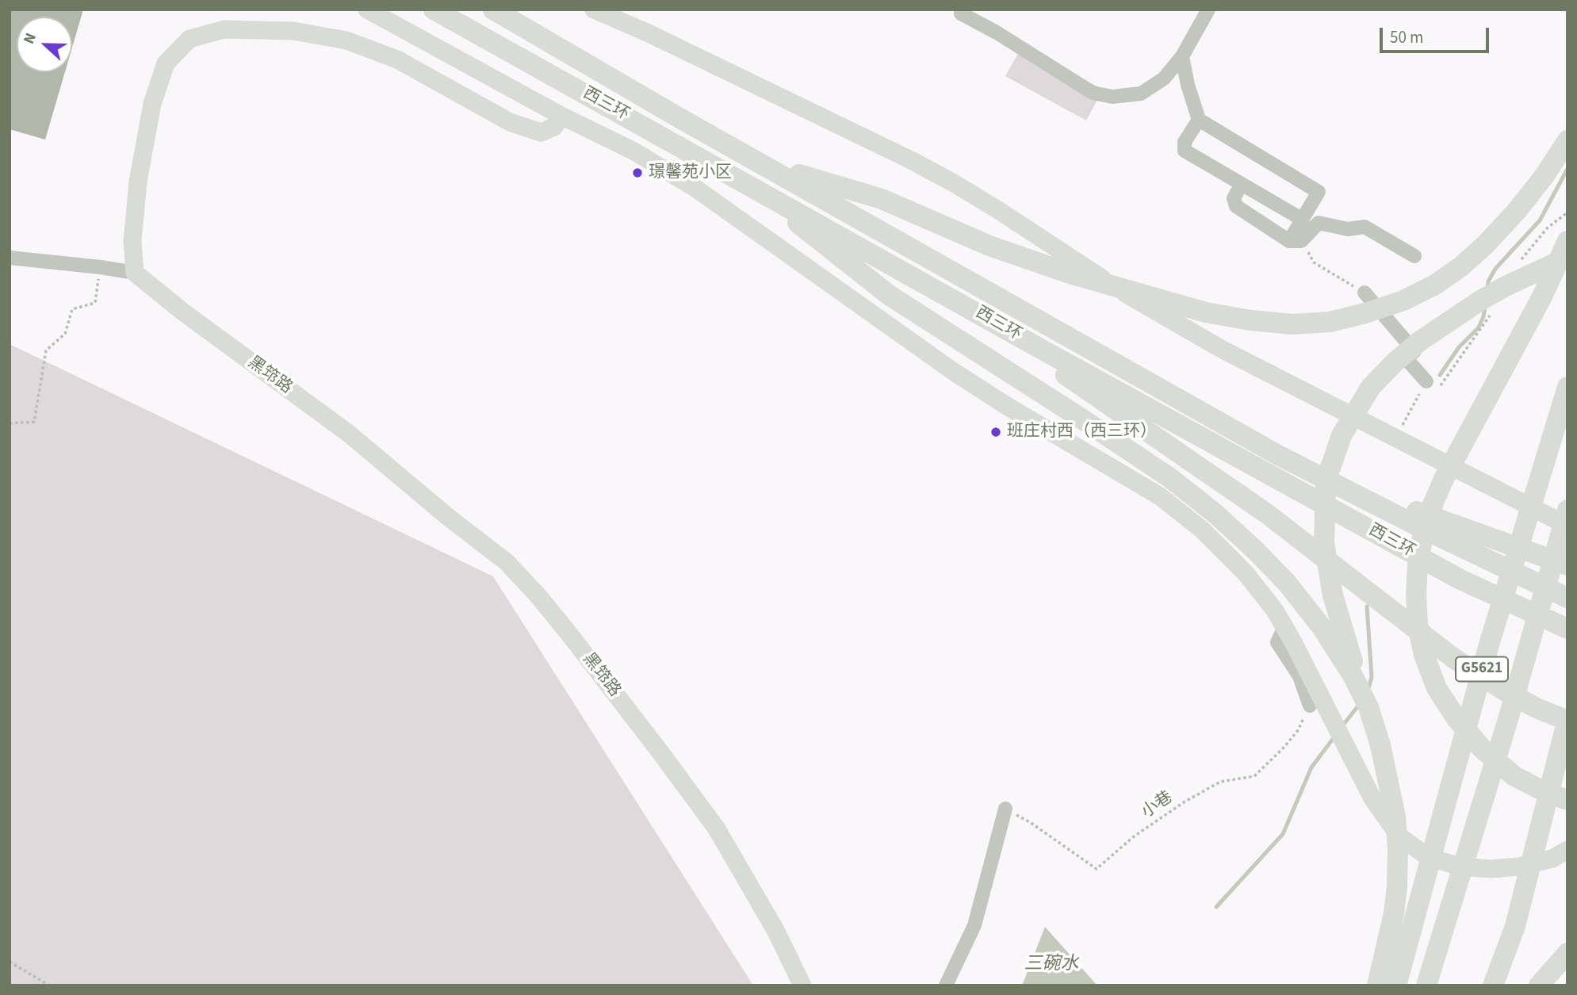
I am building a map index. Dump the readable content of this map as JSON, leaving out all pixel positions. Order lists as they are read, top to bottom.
{
  "streets": {
    "highway": ["西三环", "G5621"],
    "main road": ["黑筇路"],
    "path": ["小巷"]
  },
  "water": ["三碗水"],
  "places": ["璟馨苑小区", "班庄村西（西三环）"],
  "scale_bar": "50 m",
  "north": "left"
}
